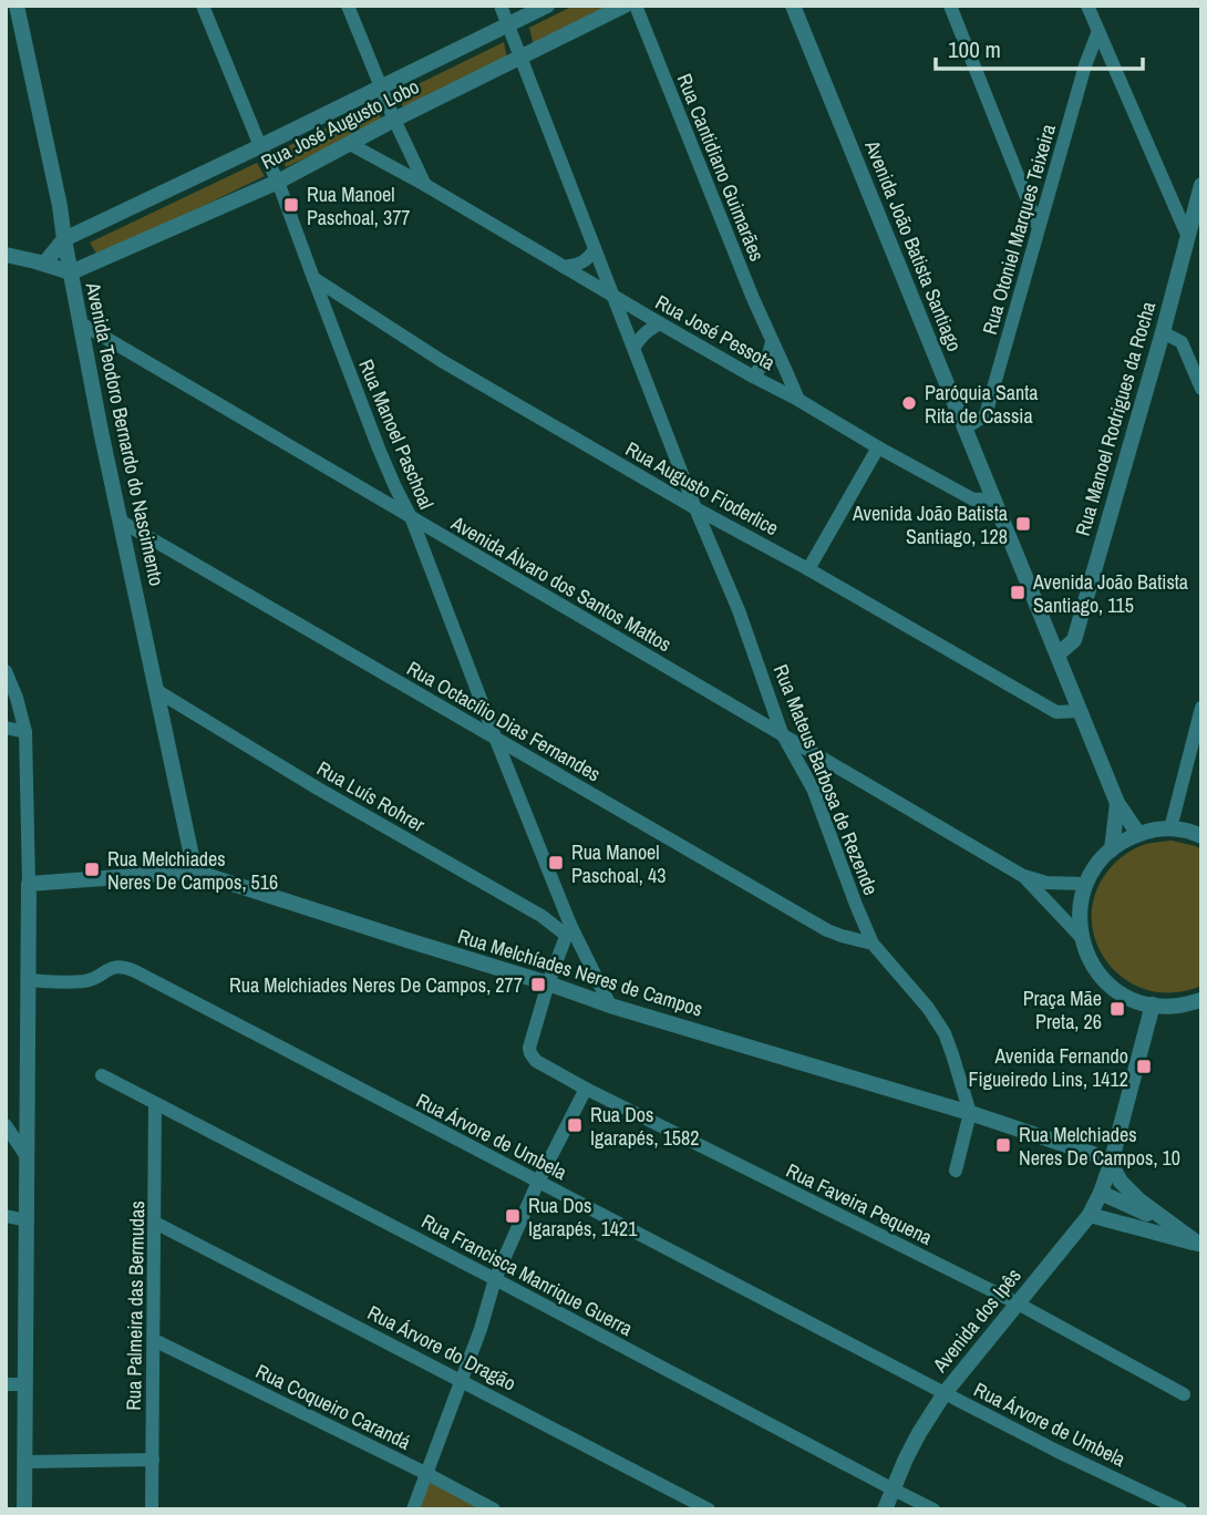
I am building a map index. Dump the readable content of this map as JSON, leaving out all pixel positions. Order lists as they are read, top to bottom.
{
  "streets": {
    "street": [
      "Rua José Augusto Lobo",
      "Rua Cantidiano Guimarães",
      "Rua Otoniel Marques Teixeira",
      "Avenida João Batista Santiago",
      "Rua José Pessota",
      "Rua Manoel Rodrigues da Rocha",
      "Avenida Teodoro Bernardo do Nascimento",
      "Rua Manoel Paschoal",
      "Rua Augusto Fioderlice",
      "Avenida Álvaro dos Santos Mattos",
      "Rua Octacílio Dias Fernandes",
      "Rua Mateus Barbosa de Rezende",
      "Rua Luís Rohrer",
      "Rua Melchíades Neres de Campos",
      "Rua Árvore de Umbela",
      "Rua Faveira Pequena",
      "Rua Francisca Manrique Guerra",
      "Rua Palmeira das Bermudas",
      "Avenida dos Ipês",
      "Rua Árvore do Dragão",
      "Rua Coqueiro Carandá"
    ]
  },
  "crossings": [
    ["Rua José Augusto Lobo", "Rua José Pessota"],
    ["Rua José Augusto Lobo", "Avenida Teodoro Bernardo do Nascimento"],
    ["Rua José Augusto Lobo", "Rua Manoel Paschoal"],
    ["Rua José Augusto Lobo", "Rua Mateus Barbosa de Rezende"],
    ["Rua Cantidiano Guimarães", "Rua José Pessota"],
    ["Rua Otoniel Marques Teixeira", "Avenida João Batista Santiago"],
    ["Avenida João Batista Santiago", "Rua José Pessota"],
    ["Avenida João Batista Santiago", "Rua Manoel Rodrigues da Rocha"],
    ["Avenida João Batista Santiago", "Rua Augusto Fioderlice"],
    ["Rua José Pessota", "Rua Mateus Barbosa de Rezende"],
    ["Avenida Teodoro Bernardo do Nascimento", "Avenida Álvaro dos Santos Mattos"],
    ["Avenida Teodoro Bernardo do Nascimento", "Rua Octacílio Dias Fernandes"],
    ["Avenida Teodoro Bernardo do Nascimento", "Rua Luís Rohrer"],
    ["Avenida Teodoro Bernardo do Nascimento", "Rua Melchíades Neres de Campos"],
    ["Rua Manoel Paschoal", "Rua Augusto Fioderlice"],
    ["Rua Manoel Paschoal", "Avenida Álvaro dos Santos Mattos"],
    ["Rua Manoel Paschoal", "Rua Octacílio Dias Fernandes"],
    ["Rua Manoel Paschoal", "Rua Luís Rohrer"],
    ["Rua Manoel Paschoal", "Rua Melchíades Neres de Campos"],
    ["Rua Augusto Fioderlice", "Rua Mateus Barbosa de Rezende"],
    ["Avenida Álvaro dos Santos Mattos", "Rua Mateus Barbosa de Rezende"],
    ["Rua Octacílio Dias Fernandes", "Rua Mateus Barbosa de Rezende"],
    ["Rua Mateus Barbosa de Rezende", "Rua Melchíades Neres de Campos"],
    ["Rua Melchíades Neres de Campos", "Rua Faveira Pequena"],
    ["Rua Melchíades Neres de Campos", "Avenida dos Ipês"],
    ["Rua Árvore de Umbela", "Avenida dos Ipês"],
    ["Rua Faveira Pequena", "Avenida dos Ipês"],
    ["Rua Francisca Manrique Guerra", "Rua Palmeira das Bermudas"],
    ["Rua Francisca Manrique Guerra", "Avenida dos Ipês"],
    ["Rua Palmeira das Bermudas", "Rua Árvore do Dragão"],
    ["Rua Palmeira das Bermudas", "Rua Coqueiro Carandá"]
  ],
  "places": {
    "transit": [
      "Rua Manoel Paschoal, 377",
      "Avenida João Batista Santiago, 128",
      "Avenida João Batista Santiago, 115",
      "Rua Manoel Paschoal, 43",
      "Rua Melchiades Neres De Campos, 516",
      "Rua Melchiades Neres De Campos, 277",
      "Praça Mãe Preta, 26",
      "Avenida Fernando Figueiredo Lins, 1412",
      "Rua Dos Igarapés, 1582",
      "Rua Melchiades Neres De Campos, 10",
      "Rua Dos Igarapés, 1421"
    ],
    "other": ["Paróquia Santa Rita de Cassia"]
  },
  "scale_bar": "100 m"
}
